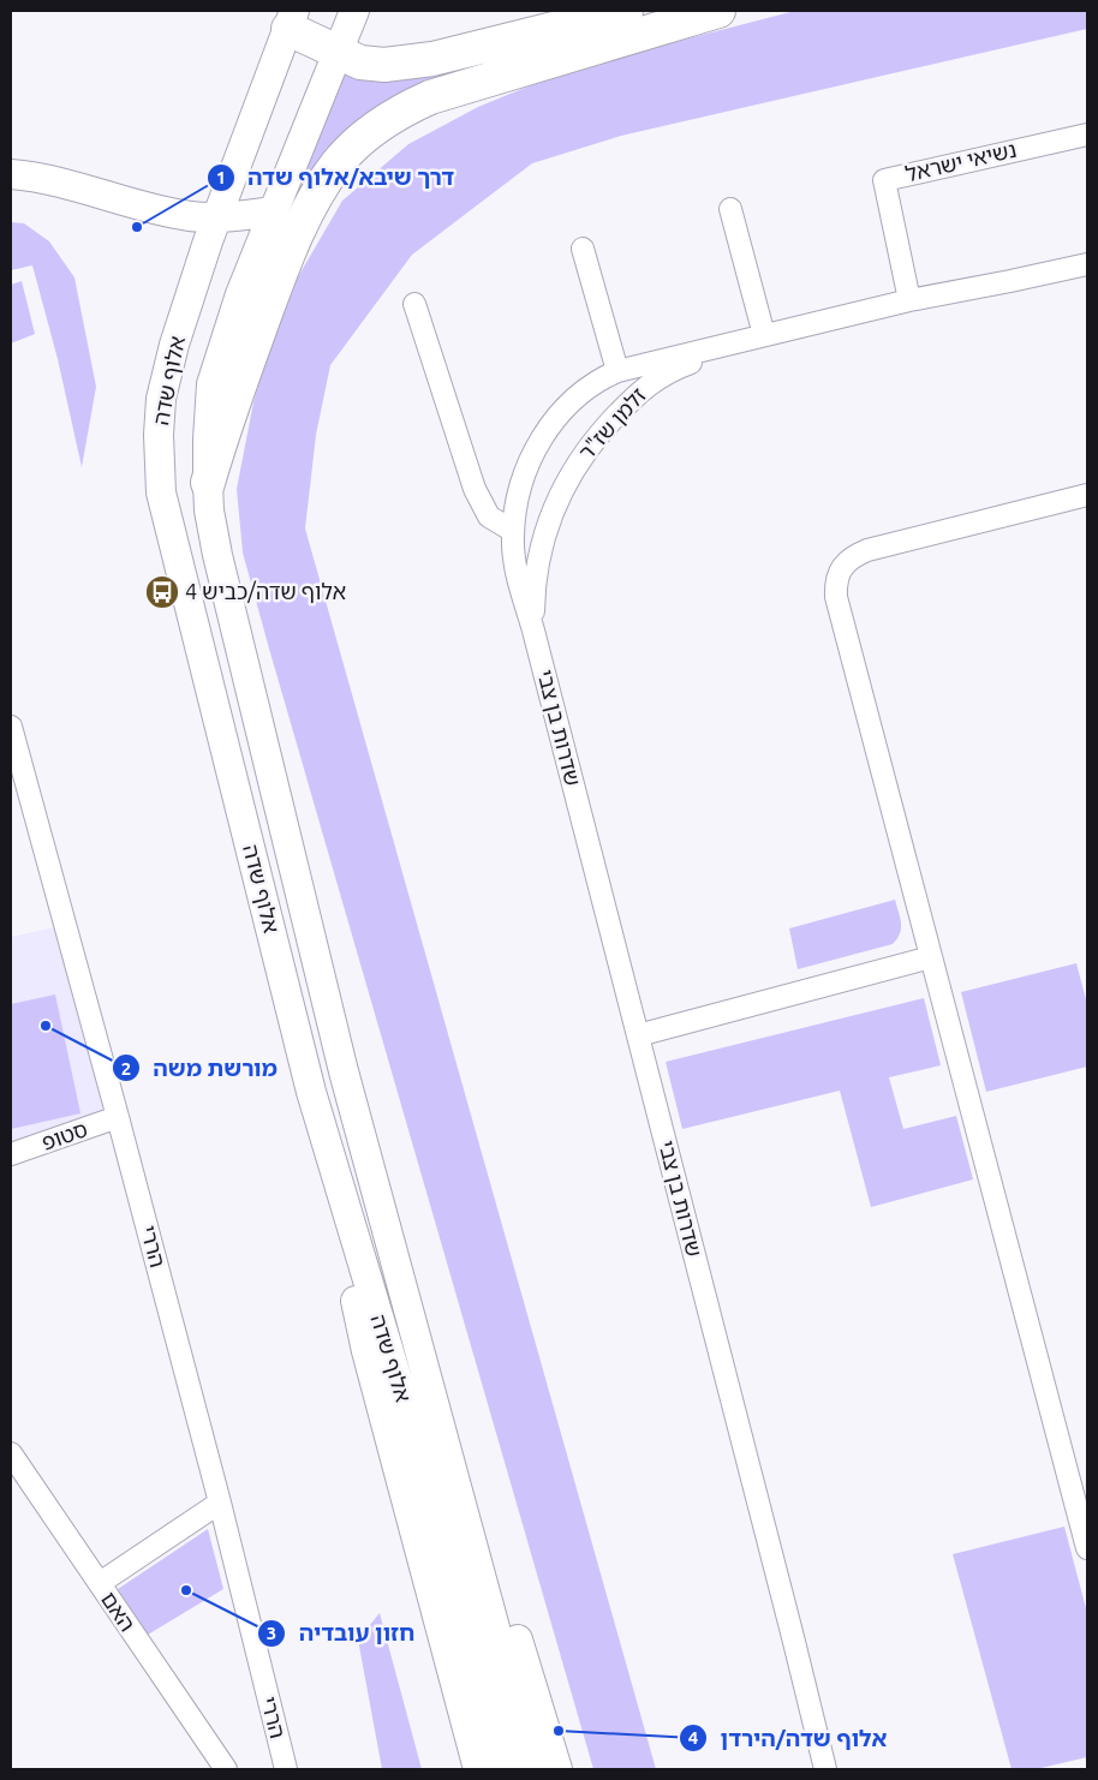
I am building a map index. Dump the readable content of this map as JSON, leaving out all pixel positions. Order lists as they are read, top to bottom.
{
  "streets": {
    "main road": ["אלוף שדה"],
    "street": [
      "נשיאי ישראל",
      "זלמן שז\"ר",
      "שדרות בן צבי",
      "סטופ",
      "הררי",
      "האם"
    ]
  },
  "crossings": [
    ["נשיאי ישראל", "זלמן שז\"ר"],
    ["זלמן שז\"ר", "שדרות בן צבי"],
    ["סטופ", "הררי"]
  ],
  "places": {
    "other": [
      "דרך שיבא/אלוף שדה",
      "מורשת משה",
      "חזון עובדיה",
      "אלוף שדה/הירדן"
    ],
    "bus stop": ["אלוף שדה/כביש 4"]
  }
}
